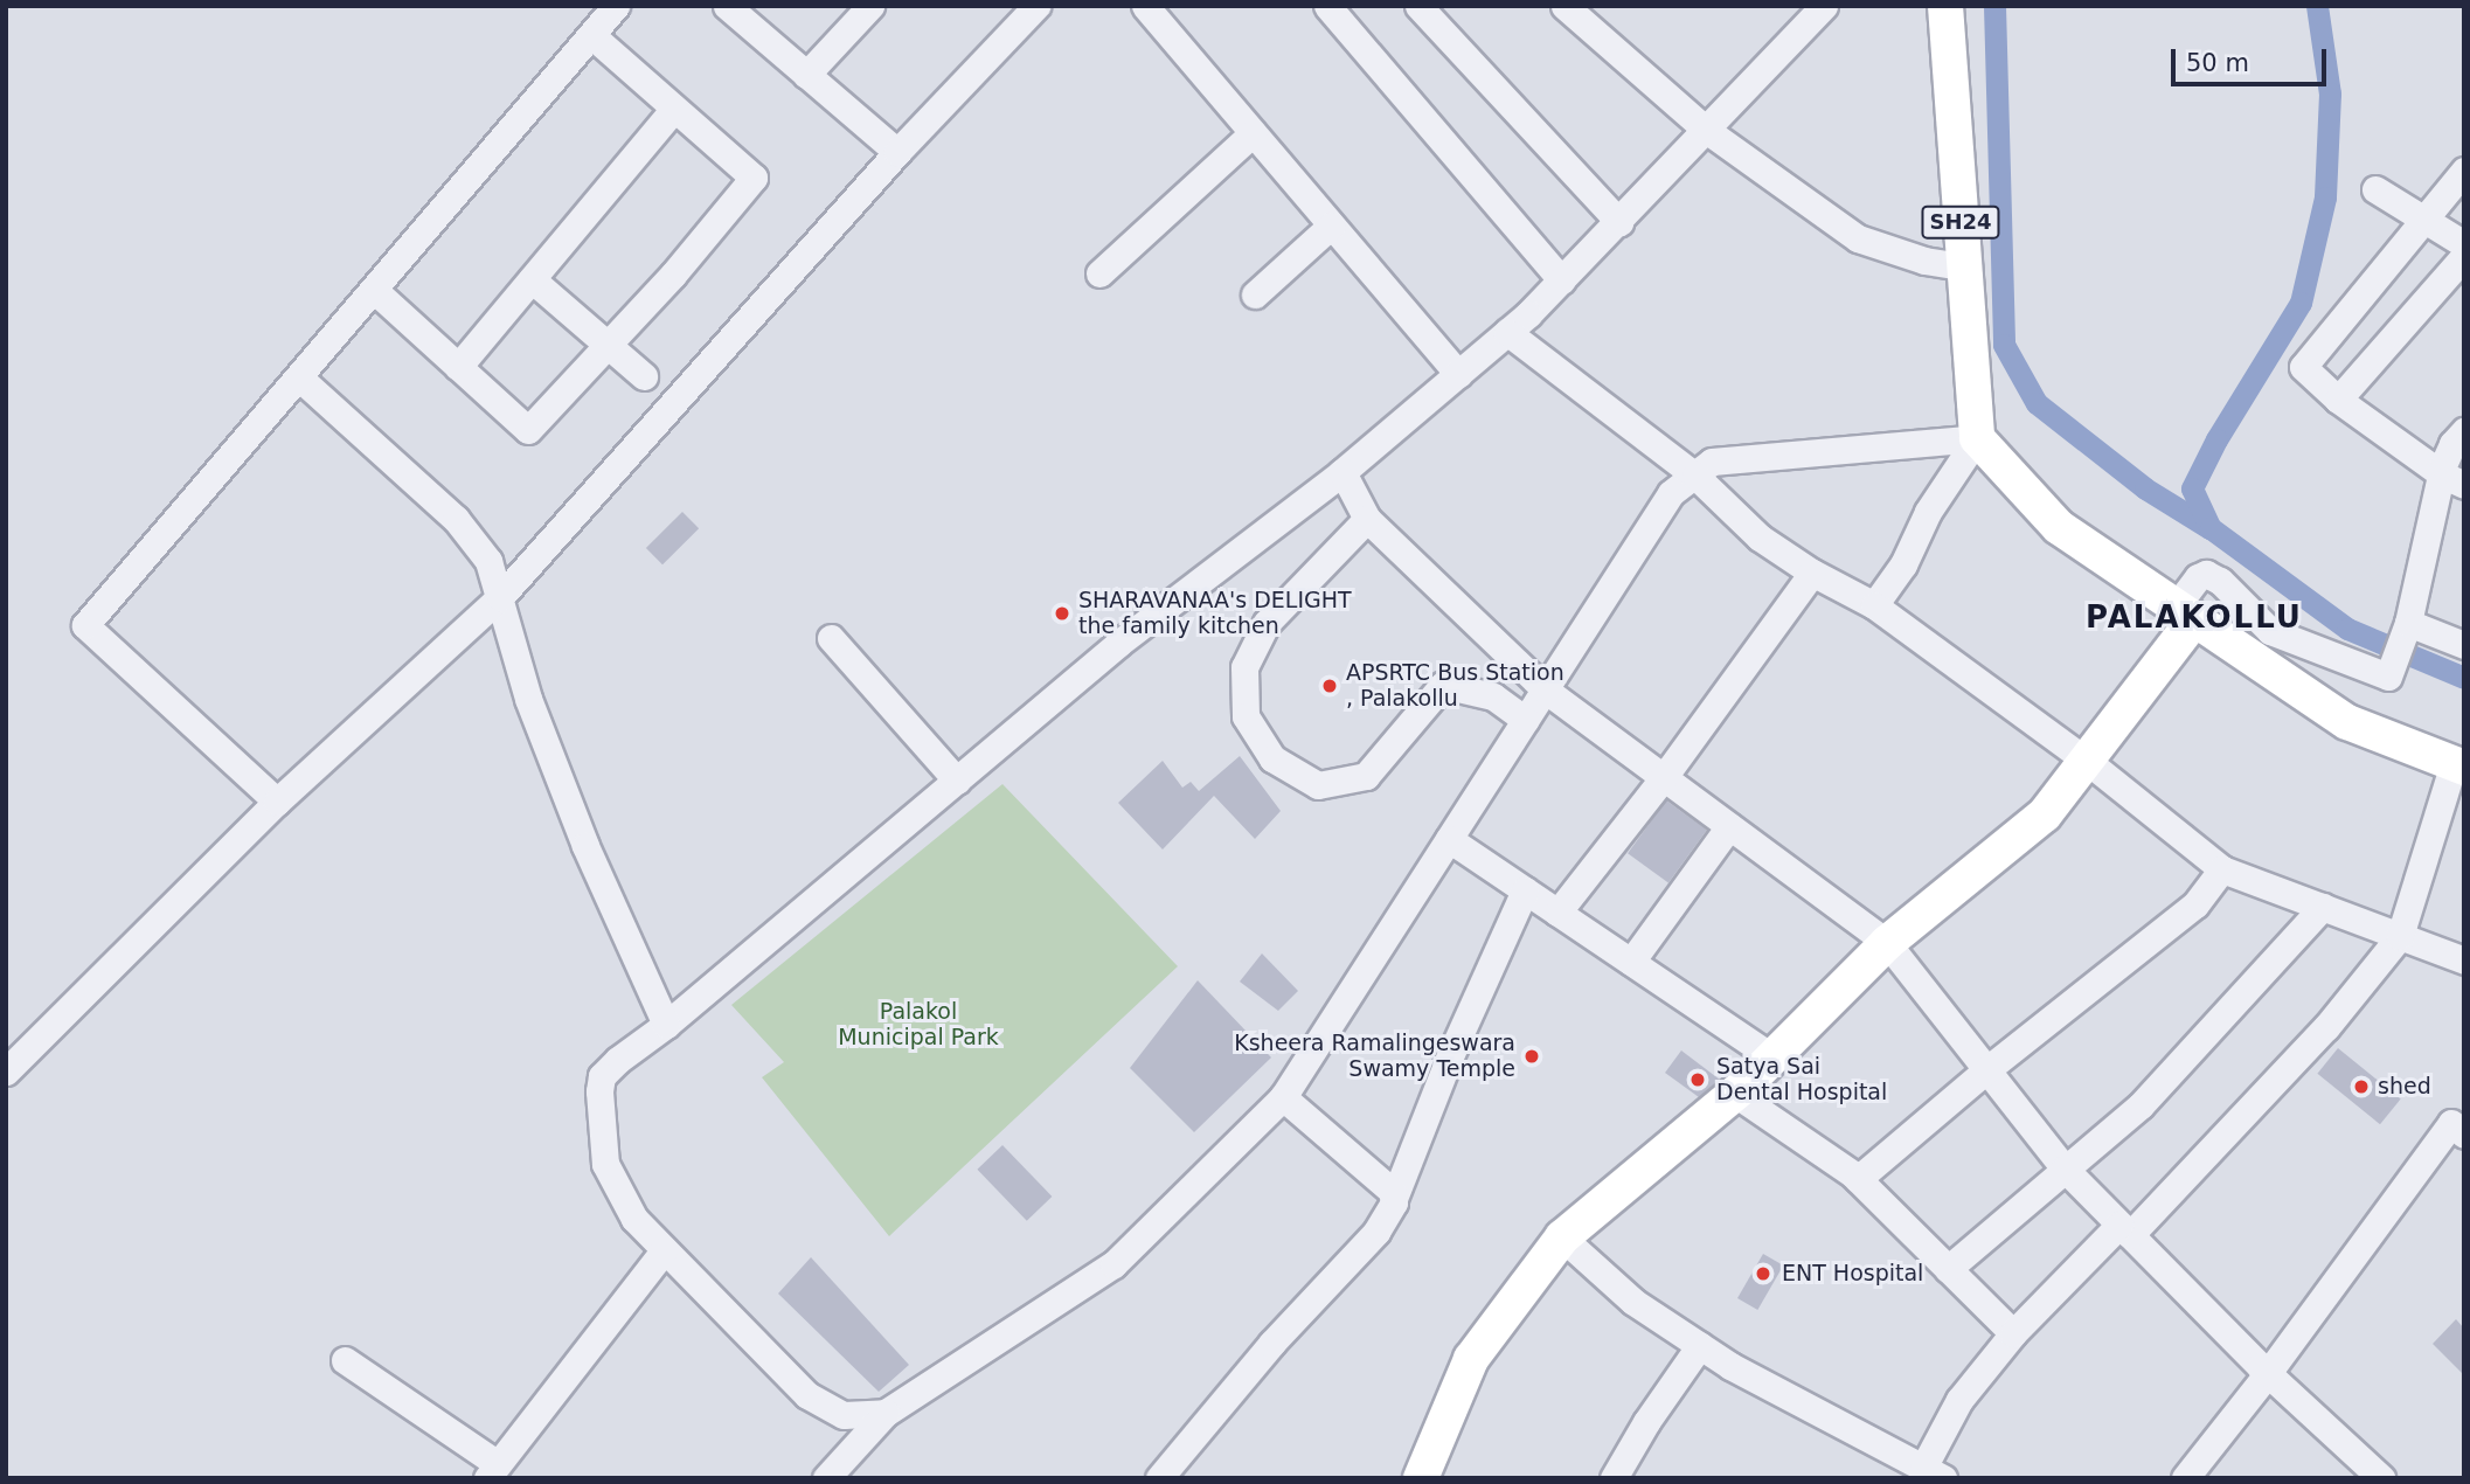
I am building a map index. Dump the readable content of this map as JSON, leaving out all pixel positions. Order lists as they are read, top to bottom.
{
  "streets": {
    "main road": ["SH24"]
  },
  "districts": ["PALAKOLLU"],
  "parks": ["Palakol Municipal Park"],
  "places": [
    "SHARAVANAA's DELIGHT the family kitchen",
    "APSRTC Bus Station , Palakollu",
    "Ksheera Ramalingeswara Swamy Temple",
    "Satya Sai Dental Hospital",
    "shed",
    "ENT Hospital"
  ],
  "scale_bar": "50 m"
}
